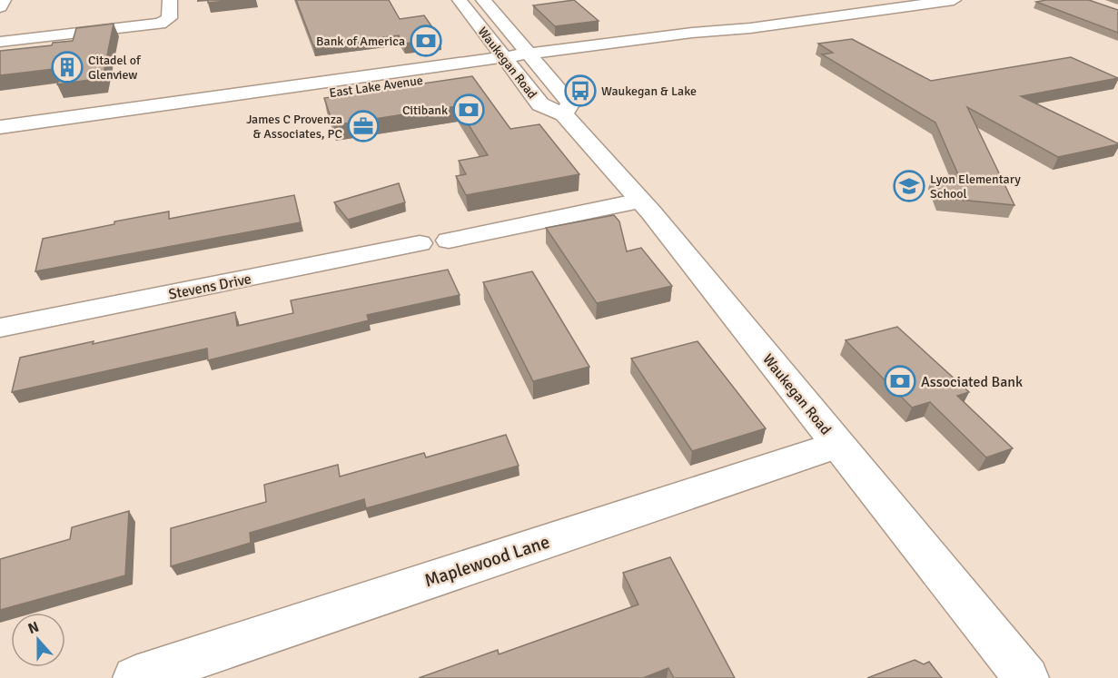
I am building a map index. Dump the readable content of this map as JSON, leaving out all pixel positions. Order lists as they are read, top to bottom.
{
  "streets": {
    "main road": [
      "Waukegan Road",
      "East Lake Avenue",
      "Stevens Drive",
      "Maplewood Lane"
    ]
  },
  "crossings": [
    ["Waukegan Road", "East Lake Avenue"],
    ["Waukegan Road", "Maplewood Lane"]
  ],
  "places": {
    "bank": ["Bank of America", "Citibank", "Associated Bank"],
    "building": ["Citadel of Glenview"],
    "bus stop": ["Waukegan & Lake"],
    "office": ["James C Provenza & Associates, PC"],
    "school or university": ["Lyon Elementary School"]
  },
  "north": "top"
}
